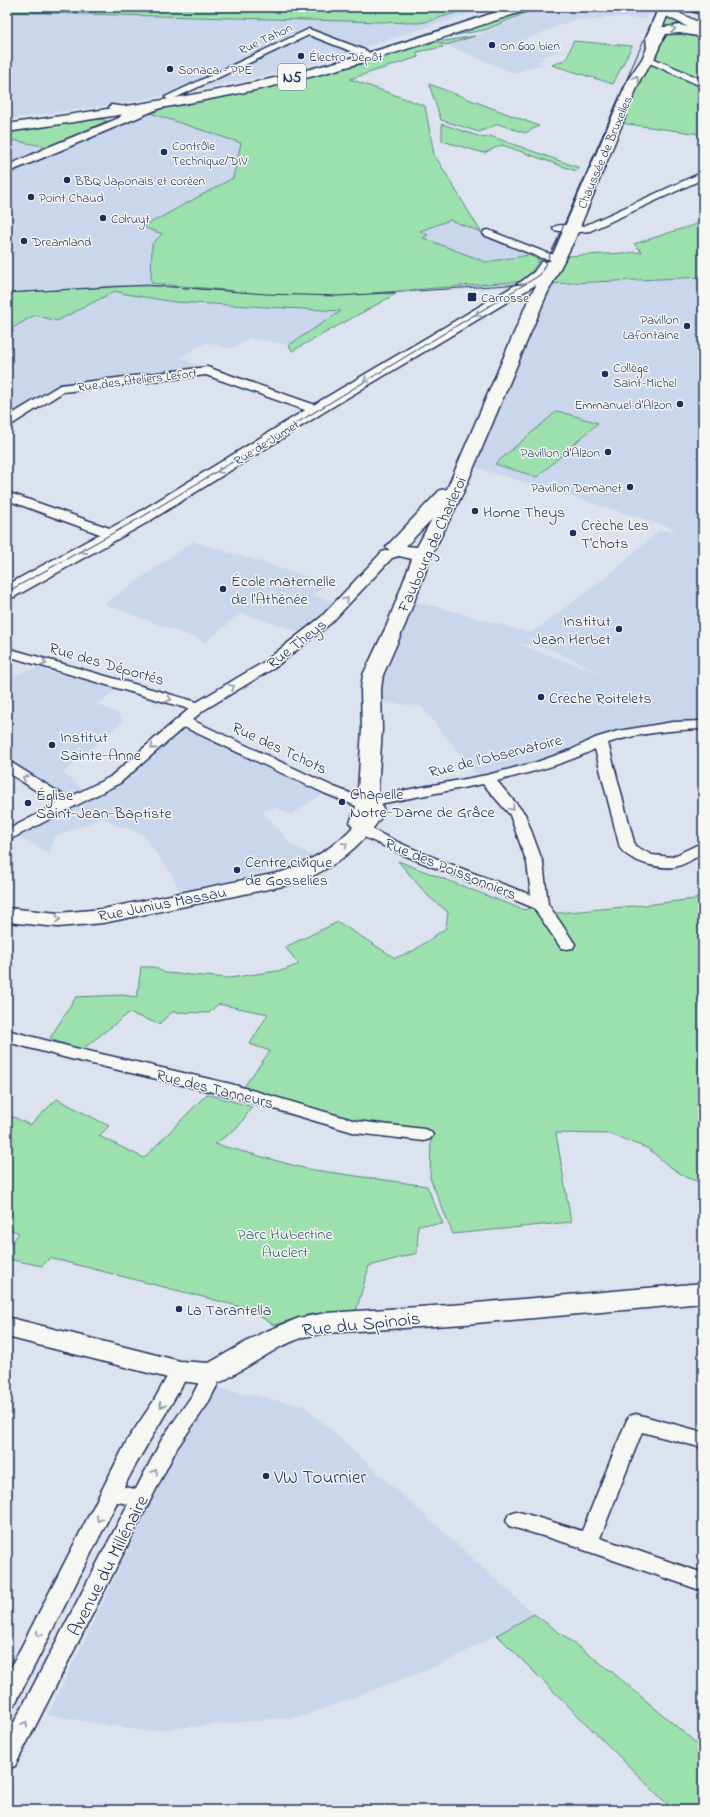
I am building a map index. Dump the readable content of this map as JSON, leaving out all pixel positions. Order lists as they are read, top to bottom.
{
  "streets": {
    "main road": [
      "N5",
      "Chaussée de Bruxelles",
      "Rue de Jumet",
      "Faubourg de Charleroi",
      "Rue Junius Massau",
      "Rue du Spinois"
    ],
    "street": [
      "Rue Tahon",
      "Rue des Ateliers Lefort",
      "Rue Theys",
      "Rue des Déportés",
      "Rue des Tchots",
      "Rue de l'Observatoire",
      "Rue des Poissonniers",
      "Rue des Tanneurs",
      "Avenue du Millénaire"
    ]
  },
  "crossings": [
    ["Rue Tahon", "N5"],
    ["Chaussée de Bruxelles", "Rue de Jumet"],
    ["Chaussée de Bruxelles", "Faubourg de Charleroi"],
    ["Rue des Ateliers Lefort", "Rue de Jumet"],
    ["Rue de Jumet", "Faubourg de Charleroi"],
    ["Faubourg de Charleroi", "Rue Theys"],
    ["Faubourg de Charleroi", "Rue des Tchots"],
    ["Faubourg de Charleroi", "Rue de l'Observatoire"],
    ["Faubourg de Charleroi", "Rue Junius Massau"],
    ["Rue Theys", "Rue des Déportés"],
    ["Rue Theys", "Rue des Tchots"],
    ["Rue des Tchots", "Rue de l'Observatoire"],
    ["Rue des Tchots", "Rue Junius Massau"],
    ["Rue de l'Observatoire", "Rue Junius Massau"],
    ["Rue des Poissonniers", "Rue Junius Massau"],
    ["Rue du Spinois", "Avenue du Millénaire"]
  ],
  "one_way": ["Rue de Jumet", "Rue Junius Massau"],
  "parks": ["Parc Hubertine Auclert"],
  "places": {
    "other": [
      "On 600 bien",
      "Électro Dépôt",
      "Sonaca - PPE",
      "Contrôle Technique/DIV",
      "BBQ Japonais et coréen",
      "Point Chaud",
      "Colruyt",
      "Dreamland",
      "Pavillon Lafontaine",
      "Collège Saint-Michel",
      "Emmanuel d'Alzon",
      "Pavillon d'Alzon",
      "Pavillon Demanet",
      "Home Theys",
      "Crèche Les T'chots",
      "École maternelle de l'Athénée",
      "Institut Jean Herbet",
      "Crèche Roitelets",
      "Institut Sainte-Anne",
      "Chapelle Notre-Dame de Grâce",
      "Église Saint-Jean-Baptiste",
      "Centre civique de Gosselies",
      "La Tarantella",
      "VW Tournier"
    ],
    "transit": ["Carrosse"]
  }
}
